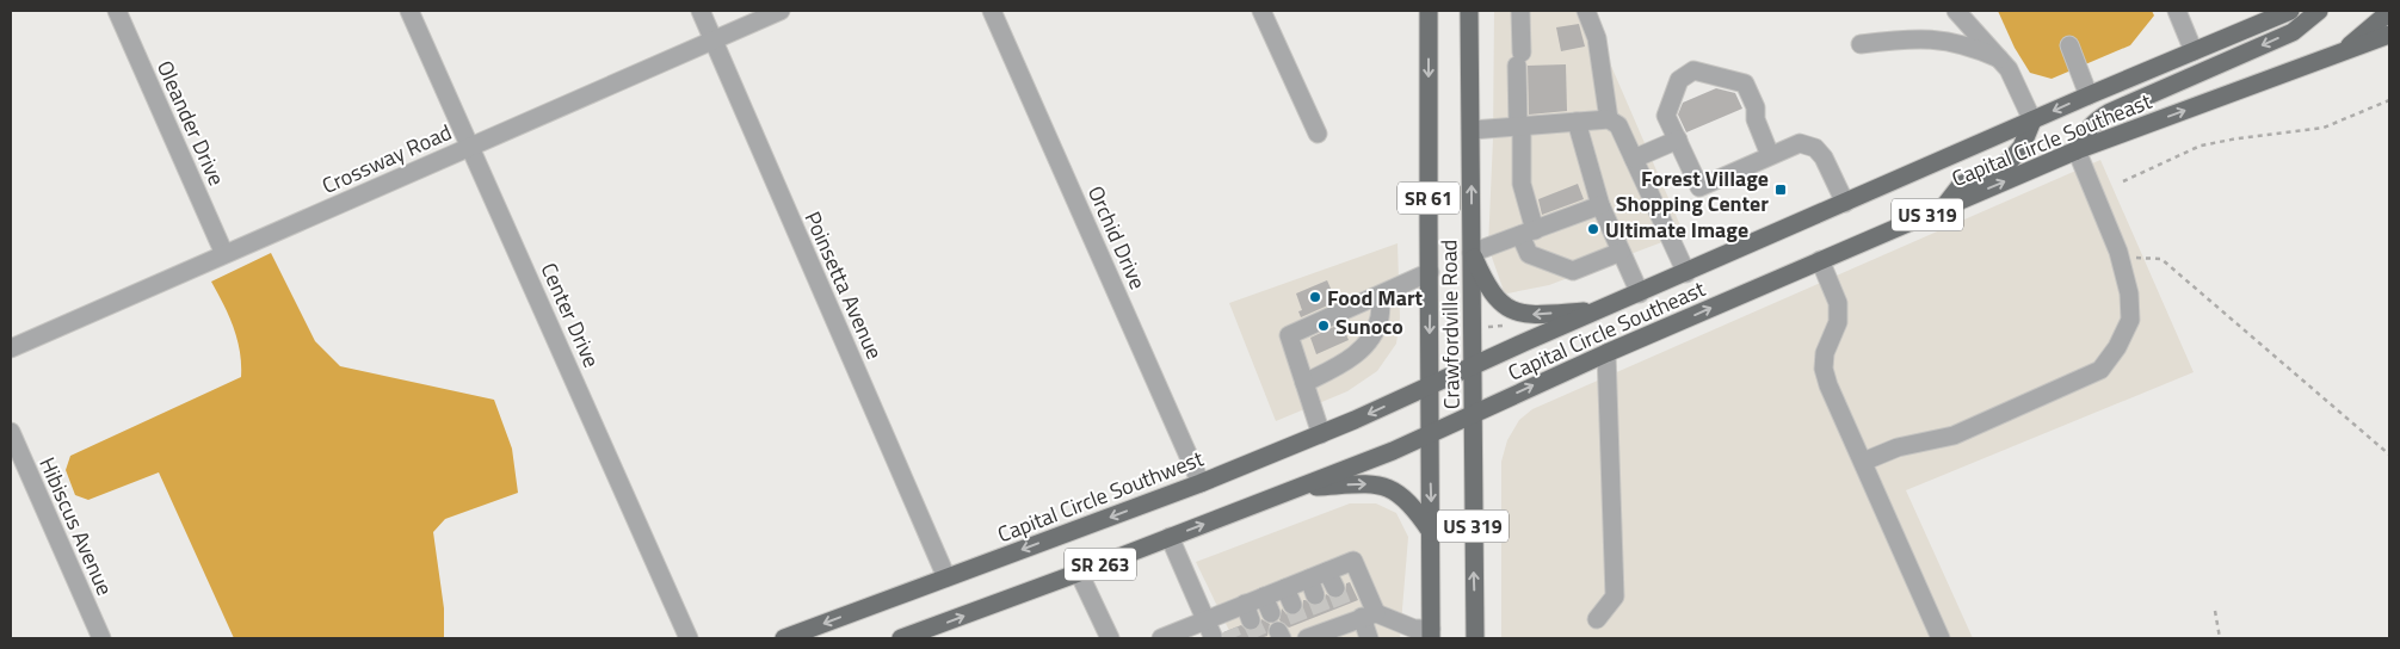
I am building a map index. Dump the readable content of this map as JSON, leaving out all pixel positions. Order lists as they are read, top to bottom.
{
  "streets": {
    "main road": [
      "Capital Circle Southeast",
      "SR 61",
      "US 319",
      "Crawfordville Road",
      "Capital Circle Southwest",
      "SR 263"
    ],
    "street": [
      "Oleander Drive",
      "Crossway Road",
      "Orchid Drive",
      "Poinsetta Avenue",
      "Center Drive",
      "Hibiscus Avenue"
    ]
  },
  "crossings": [
    ["Oleander Drive", "Crossway Road"],
    ["Capital Circle Southeast", "Crawfordville Road"],
    ["Capital Circle Southeast", "Capital Circle Southwest"],
    ["Capital Circle Southeast", "SR 263"],
    ["Crossway Road", "Poinsetta Avenue"],
    ["Crossway Road", "Center Drive"],
    ["Orchid Drive", "Capital Circle Southwest"],
    ["Poinsetta Avenue", "Capital Circle Southwest"],
    ["Crawfordville Road", "Capital Circle Southwest"],
    ["Crawfordville Road", "SR 263"]
  ],
  "places": {
    "transit": ["Forest Village Shopping Center"],
    "other": ["Ultimate Image", "Food Mart", "Sunoco"]
  }
}
